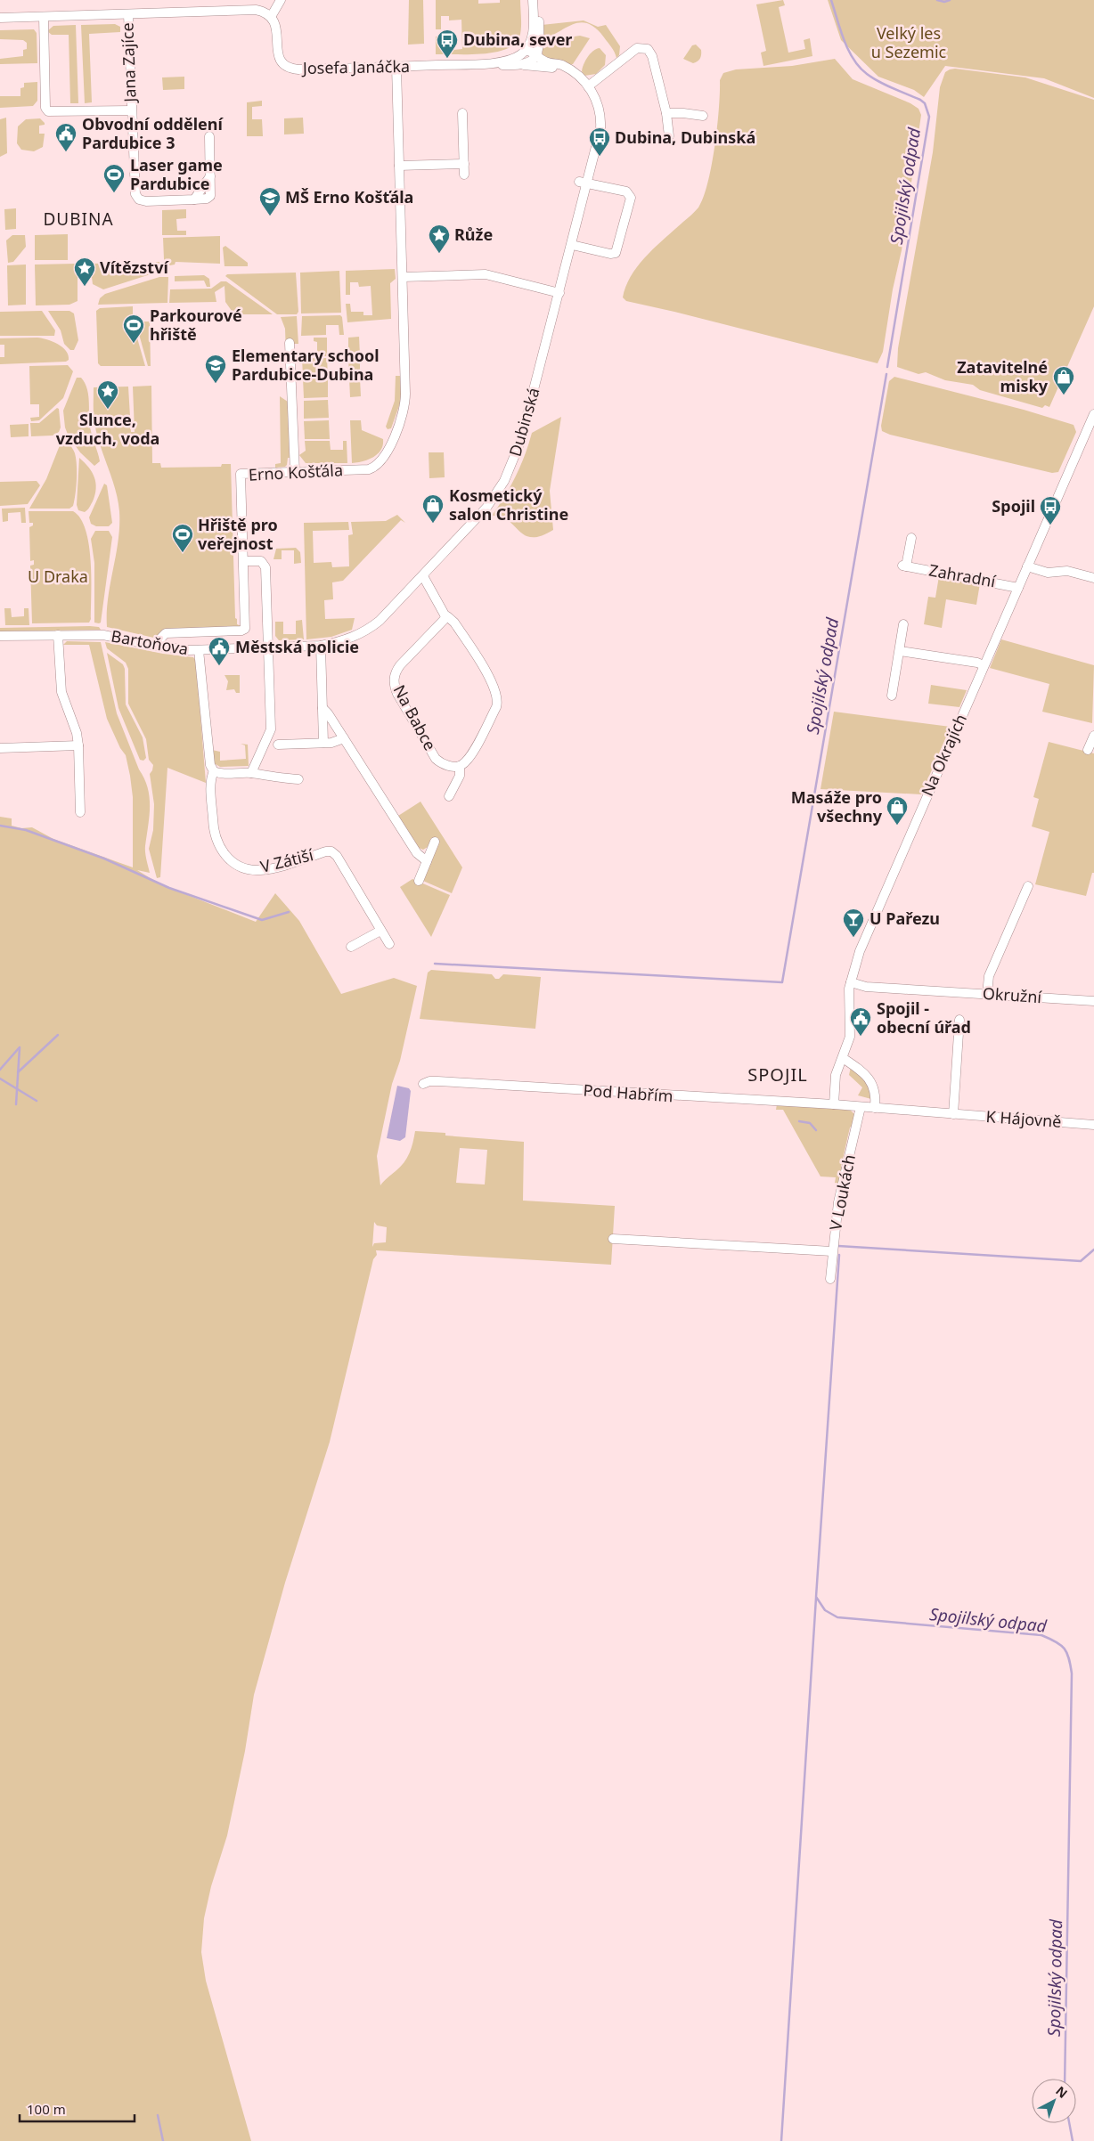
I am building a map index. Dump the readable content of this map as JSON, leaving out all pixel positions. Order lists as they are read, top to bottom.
{
  "streets": {
    "street": [
      "Jana Zajíce",
      "Josefa Janáčka",
      "Dubinská",
      "Erno Košťála",
      "Zahradní",
      "Bartoňova",
      "Na Babce",
      "Na Okrajích",
      "V Zátiší",
      "Okružní",
      "Pod Habřím",
      "K Hájovně",
      "V Loukách"
    ]
  },
  "crossings": [
    ["Jana Zajíce", "Josefa Janáčka"],
    ["Josefa Janáčka", "Erno Košťála"],
    ["Dubinská", "Bartoňova"],
    ["Erno Košťála", "Bartoňova"],
    ["Zahradní", "Na Okrajích"],
    ["Na Okrajích", "Okružní"],
    ["Na Okrajích", "Pod Habřím"],
    ["Na Okrajích", "K Hájovně"],
    ["Pod Habřím", "K Hájovně"],
    ["K Hájovně", "V Loukách"]
  ],
  "districts": ["DUBINA", "SPOJIL"],
  "water": ["Spojilský odpad"],
  "parks": ["Velký les u Sezemic", "U Draka"],
  "places": {
    "bus stop": ["Dubina, sever", "Dubina, Dubinská", "Spojil"],
    "public building": ["Obvodní oddělení Pardubice 3", "Městská policie", "Spojil - obecní úřad"],
    "sports": ["Laser game Pardubice", "Parkourové hřiště", "Hřiště pro veřejnost"],
    "school or university": ["MŠ Erno Košťála", "Elementary school Pardubice-Dubina"],
    "place": ["Růže", "Vítězství", "Slunce, vzduch, voda"],
    "shop": ["Zatavitelné misky", "Kosmetický salon Christine", "Masáže pro všechny"],
    "bar": ["U Pařezu"]
  },
  "scale_bar": "100 m",
  "north": "top right"
}
